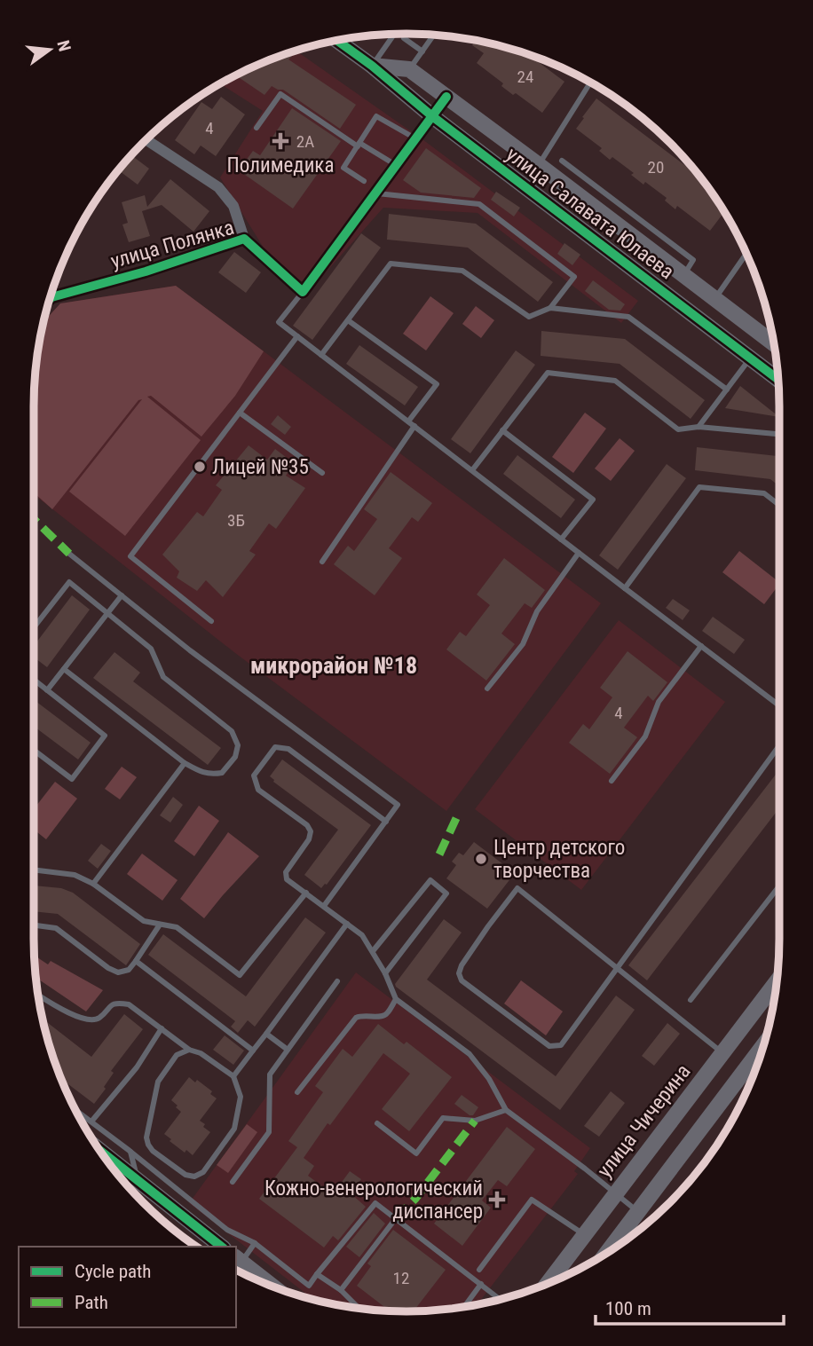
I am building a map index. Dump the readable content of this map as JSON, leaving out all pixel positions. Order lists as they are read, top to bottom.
{
  "streets": {
    "street": ["улица Салавата Юлаева", "улица Полянка", "улица Чичерина"]
  },
  "districts": ["микрорайон №18"],
  "places": {
    "health": ["Полимедика", "Кожно-венерологический диспансер"],
    "other": ["Лицей №35", "Центр детского творчества"]
  },
  "house_numbers": [
    "24",
    "4",
    "2А",
    "20",
    "3Б",
    "4",
    "12"
  ],
  "legend": ["Cycle path", "Path"],
  "scale_bar": "100 m",
  "north": "right"
}
